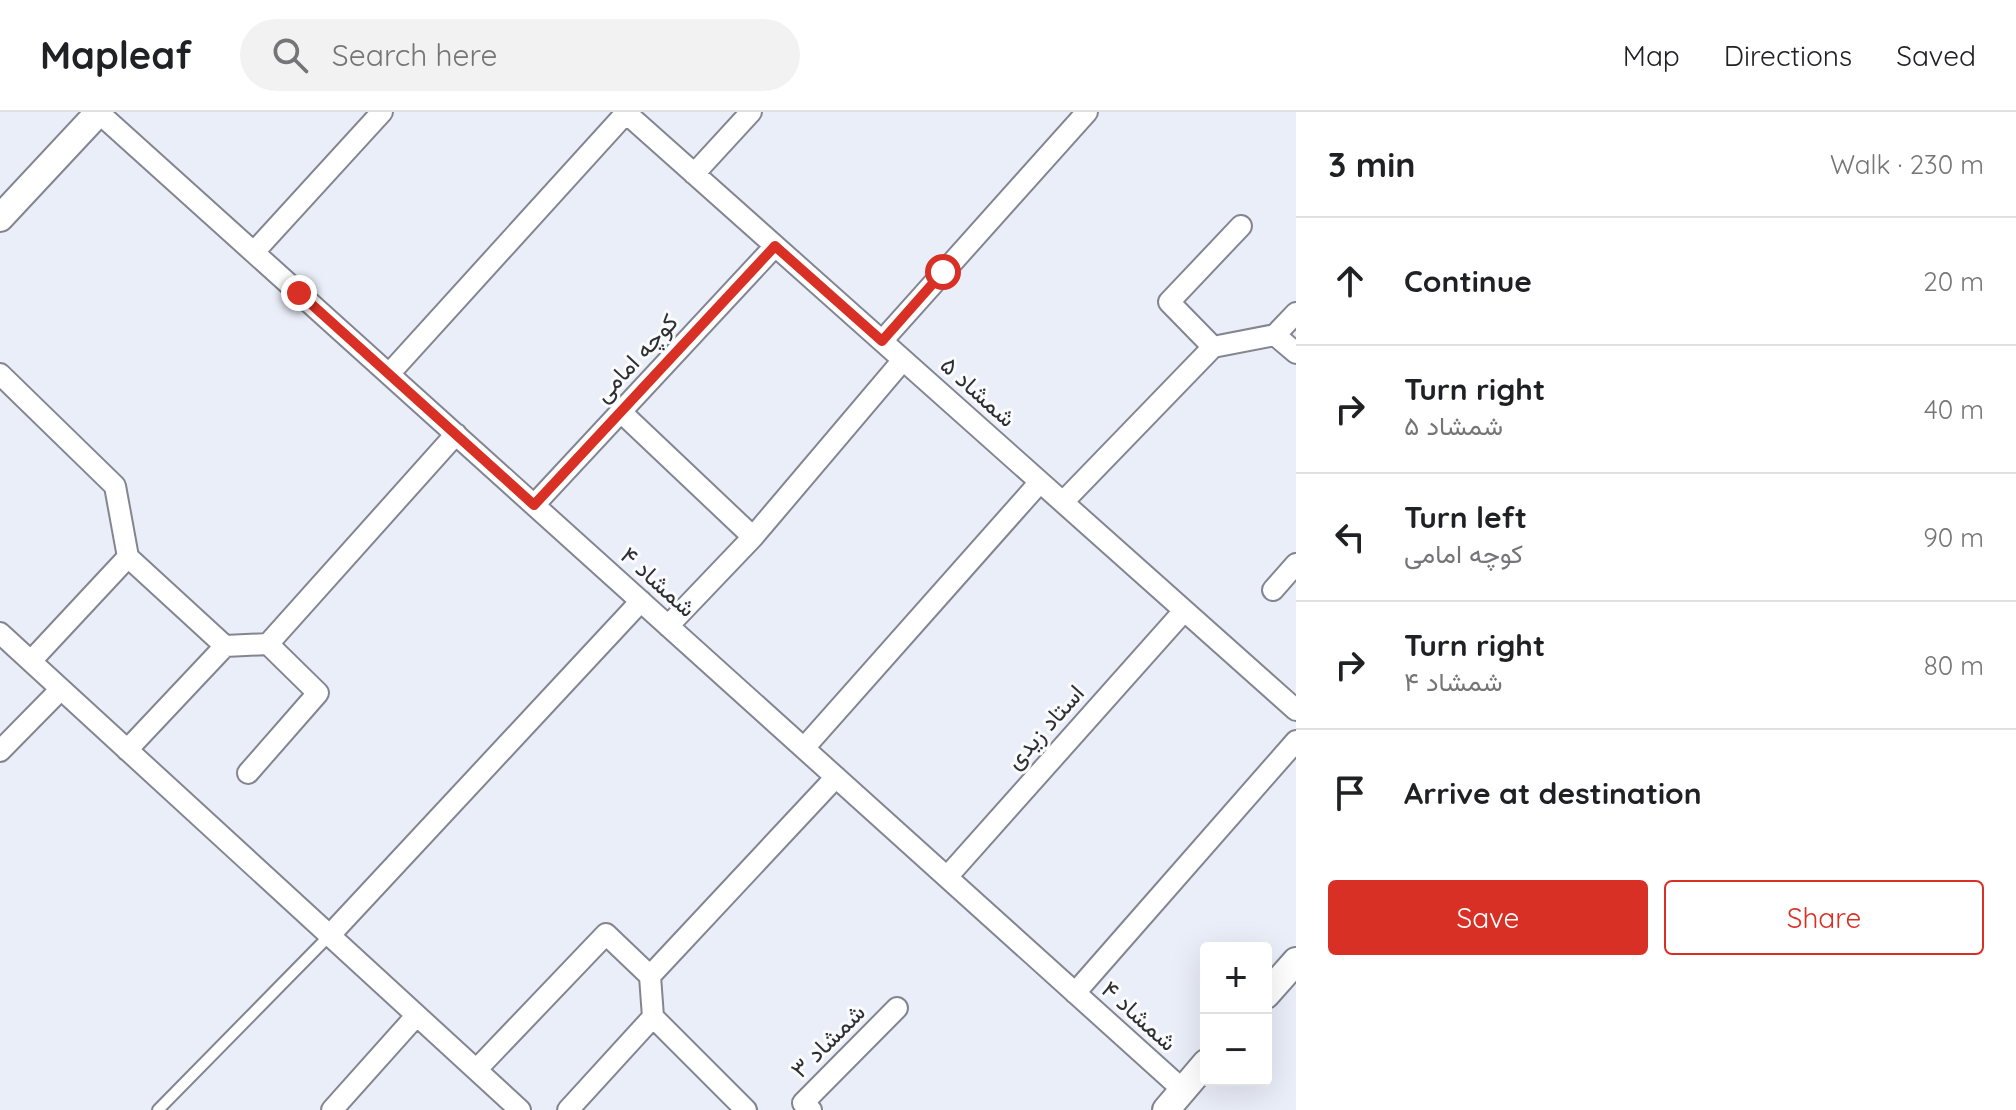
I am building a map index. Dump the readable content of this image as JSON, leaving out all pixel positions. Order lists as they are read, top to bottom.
{
  "streets": {
    "street": [
      "کوچه امامی",
      "شمشاد ۵",
      "شمشاد ۴",
      "استاد زیدی",
      "شمشاد ۳"
    ]
  },
  "crossings": [
    ["کوچه امامی", "شمشاد ۵"],
    ["کوچه امامی", "شمشاد ۴"],
    ["شمشاد ۵", "استاد زیدی"],
    ["شمشاد ۴", "استاد زیدی"]
  ],
  "page": {
    "header": "Mapleaf",
    "search": "Search here",
    "nav": ["Map", "Directions", "Saved"],
    "heading": ["3 min", "Walk · 230 m"],
    "list": [
      ["Continue", "20 m"],
      ["Turn right", "شمشاد ۵", "40 m"],
      ["Turn left", "کوچه امامی", "90 m"],
      ["Turn right", "شمشاد ۴", "80 m"],
      "Arrive at destination"
    ],
    "buttons": ["Save", "Share"],
    "map_buttons": ["+", "−"]
  }
}
